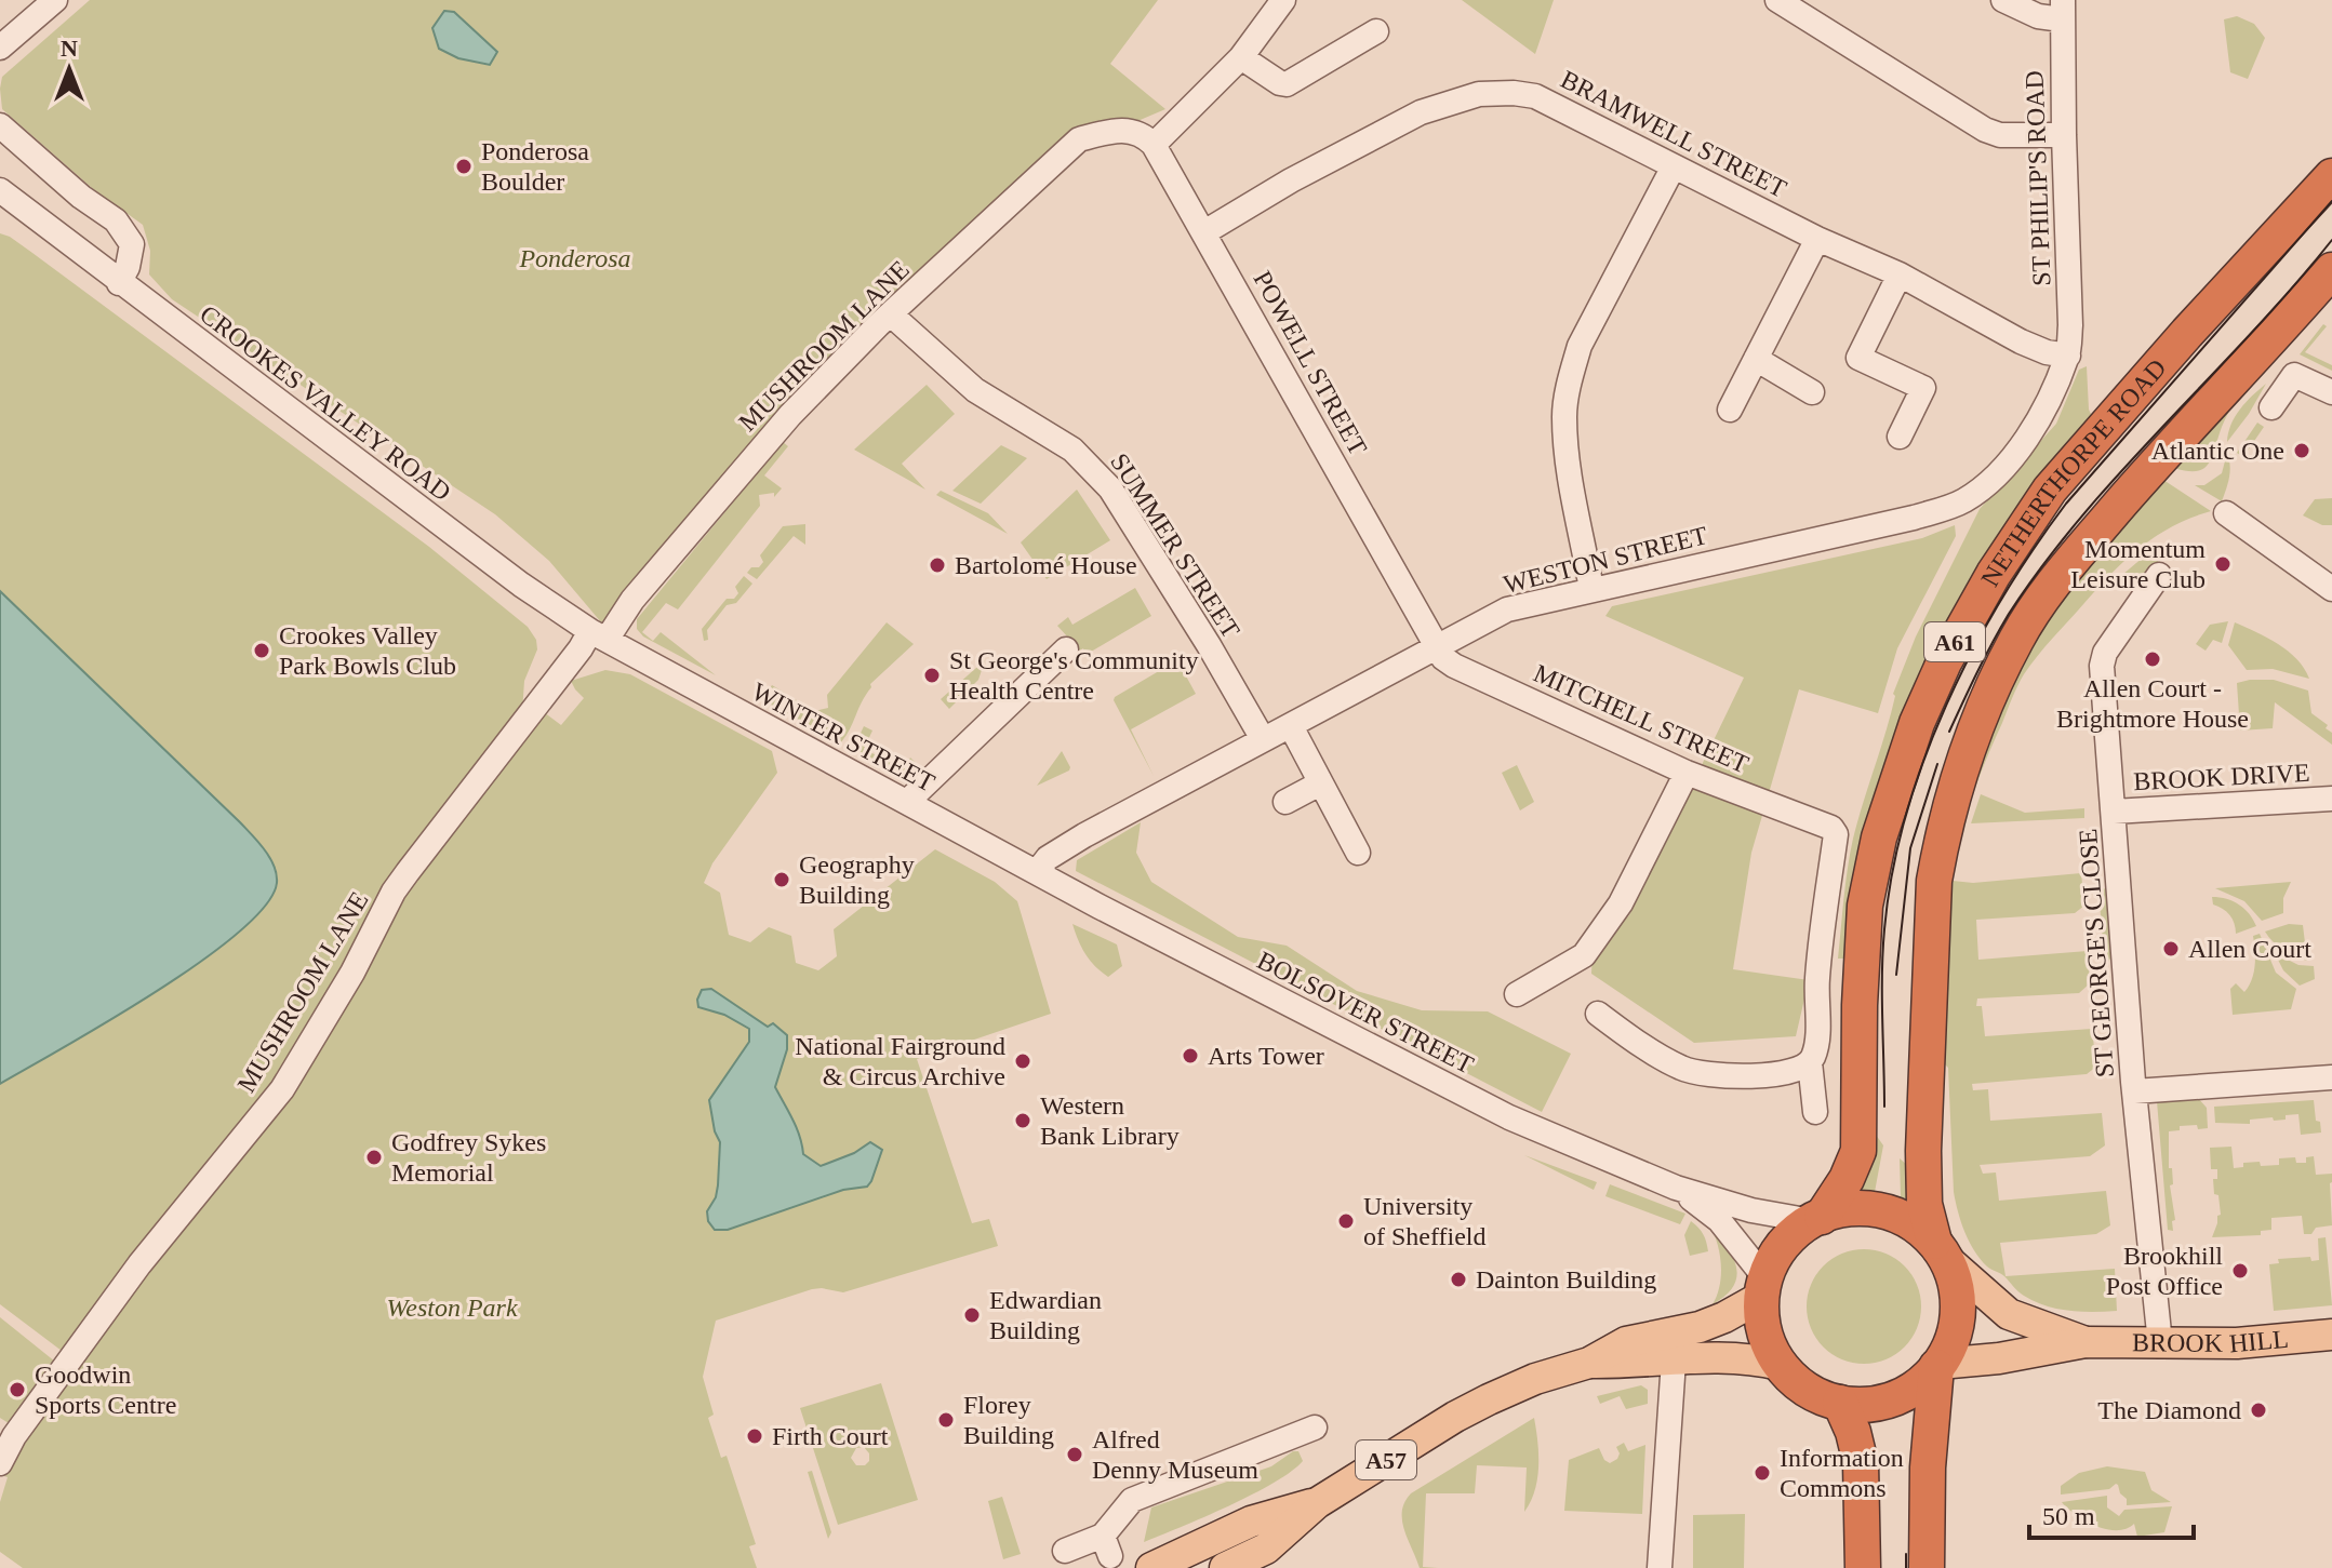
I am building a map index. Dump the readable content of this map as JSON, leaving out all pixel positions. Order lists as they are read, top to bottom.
{
  "streets": {
    "highway": ["NETHERTHORPE ROAD", "A61"],
    "main road": ["BROOK HILL", "A57"],
    "street": [
      "BRAMWELL STREET",
      "ST PHILIP'S ROAD",
      "MUSHROOM LANE",
      "POWELL STREET",
      "CROOKES VALLEY ROAD",
      "SUMMER STREET",
      "WESTON STREET",
      "MITCHELL STREET",
      "WINTER STREET",
      "BROOK DRIVE",
      "ST GEORGE'S CLOSE",
      "BOLSOVER STREET"
    ]
  },
  "crossings": [
    ["BRAMWELL STREET", "ST PHILIP'S ROAD"],
    ["BRAMWELL STREET", "POWELL STREET"],
    ["BRAMWELL STREET", "WESTON STREET"],
    ["ST PHILIP'S ROAD", "WESTON STREET"],
    ["MUSHROOM LANE", "POWELL STREET"],
    ["MUSHROOM LANE", "CROOKES VALLEY ROAD"],
    ["MUSHROOM LANE", "SUMMER STREET"],
    ["MUSHROOM LANE", "WINTER STREET"],
    ["POWELL STREET", "WESTON STREET"],
    ["POWELL STREET", "MITCHELL STREET"],
    ["CROOKES VALLEY ROAD", "WINTER STREET"],
    ["NETHERTHORPE ROAD", "BROOK HILL"],
    ["NETHERTHORPE ROAD", "A57"],
    ["SUMMER STREET", "WESTON STREET"],
    ["WESTON STREET", "MITCHELL STREET"],
    ["WESTON STREET", "WINTER STREET"],
    ["WESTON STREET", "BOLSOVER STREET"],
    ["WINTER STREET", "BOLSOVER STREET"],
    ["BROOK DRIVE", "ST GEORGE'S CLOSE"],
    ["ST GEORGE'S CLOSE", "BROOK HILL"],
    ["BROOK HILL", "A57"]
  ],
  "parks": ["Ponderosa", "Weston Park"],
  "places": [
    "Ponderosa Boulder",
    "Atlantic One",
    "Momentum Leisure Club",
    "Bartolomé House",
    "Crookes Valley Park Bowls Club",
    "Allen Court - Brightmore House",
    "St George's Community Health Centre",
    "Geography Building",
    "Allen Court",
    "Arts Tower",
    "National Fairground & Circus Archive",
    "Western Bank Library",
    "Godfrey Sykes Memorial",
    "University of Sheffield",
    "Brookhill Post Office",
    "Dainton Building",
    "Edwardian Building",
    "Goodwin Sports Centre",
    "The Diamond",
    "Florey Building",
    "Firth Court",
    "Alfred Denny Museum",
    "Information Commons"
  ],
  "scale_bar": "50 m",
  "north": "top"
}
